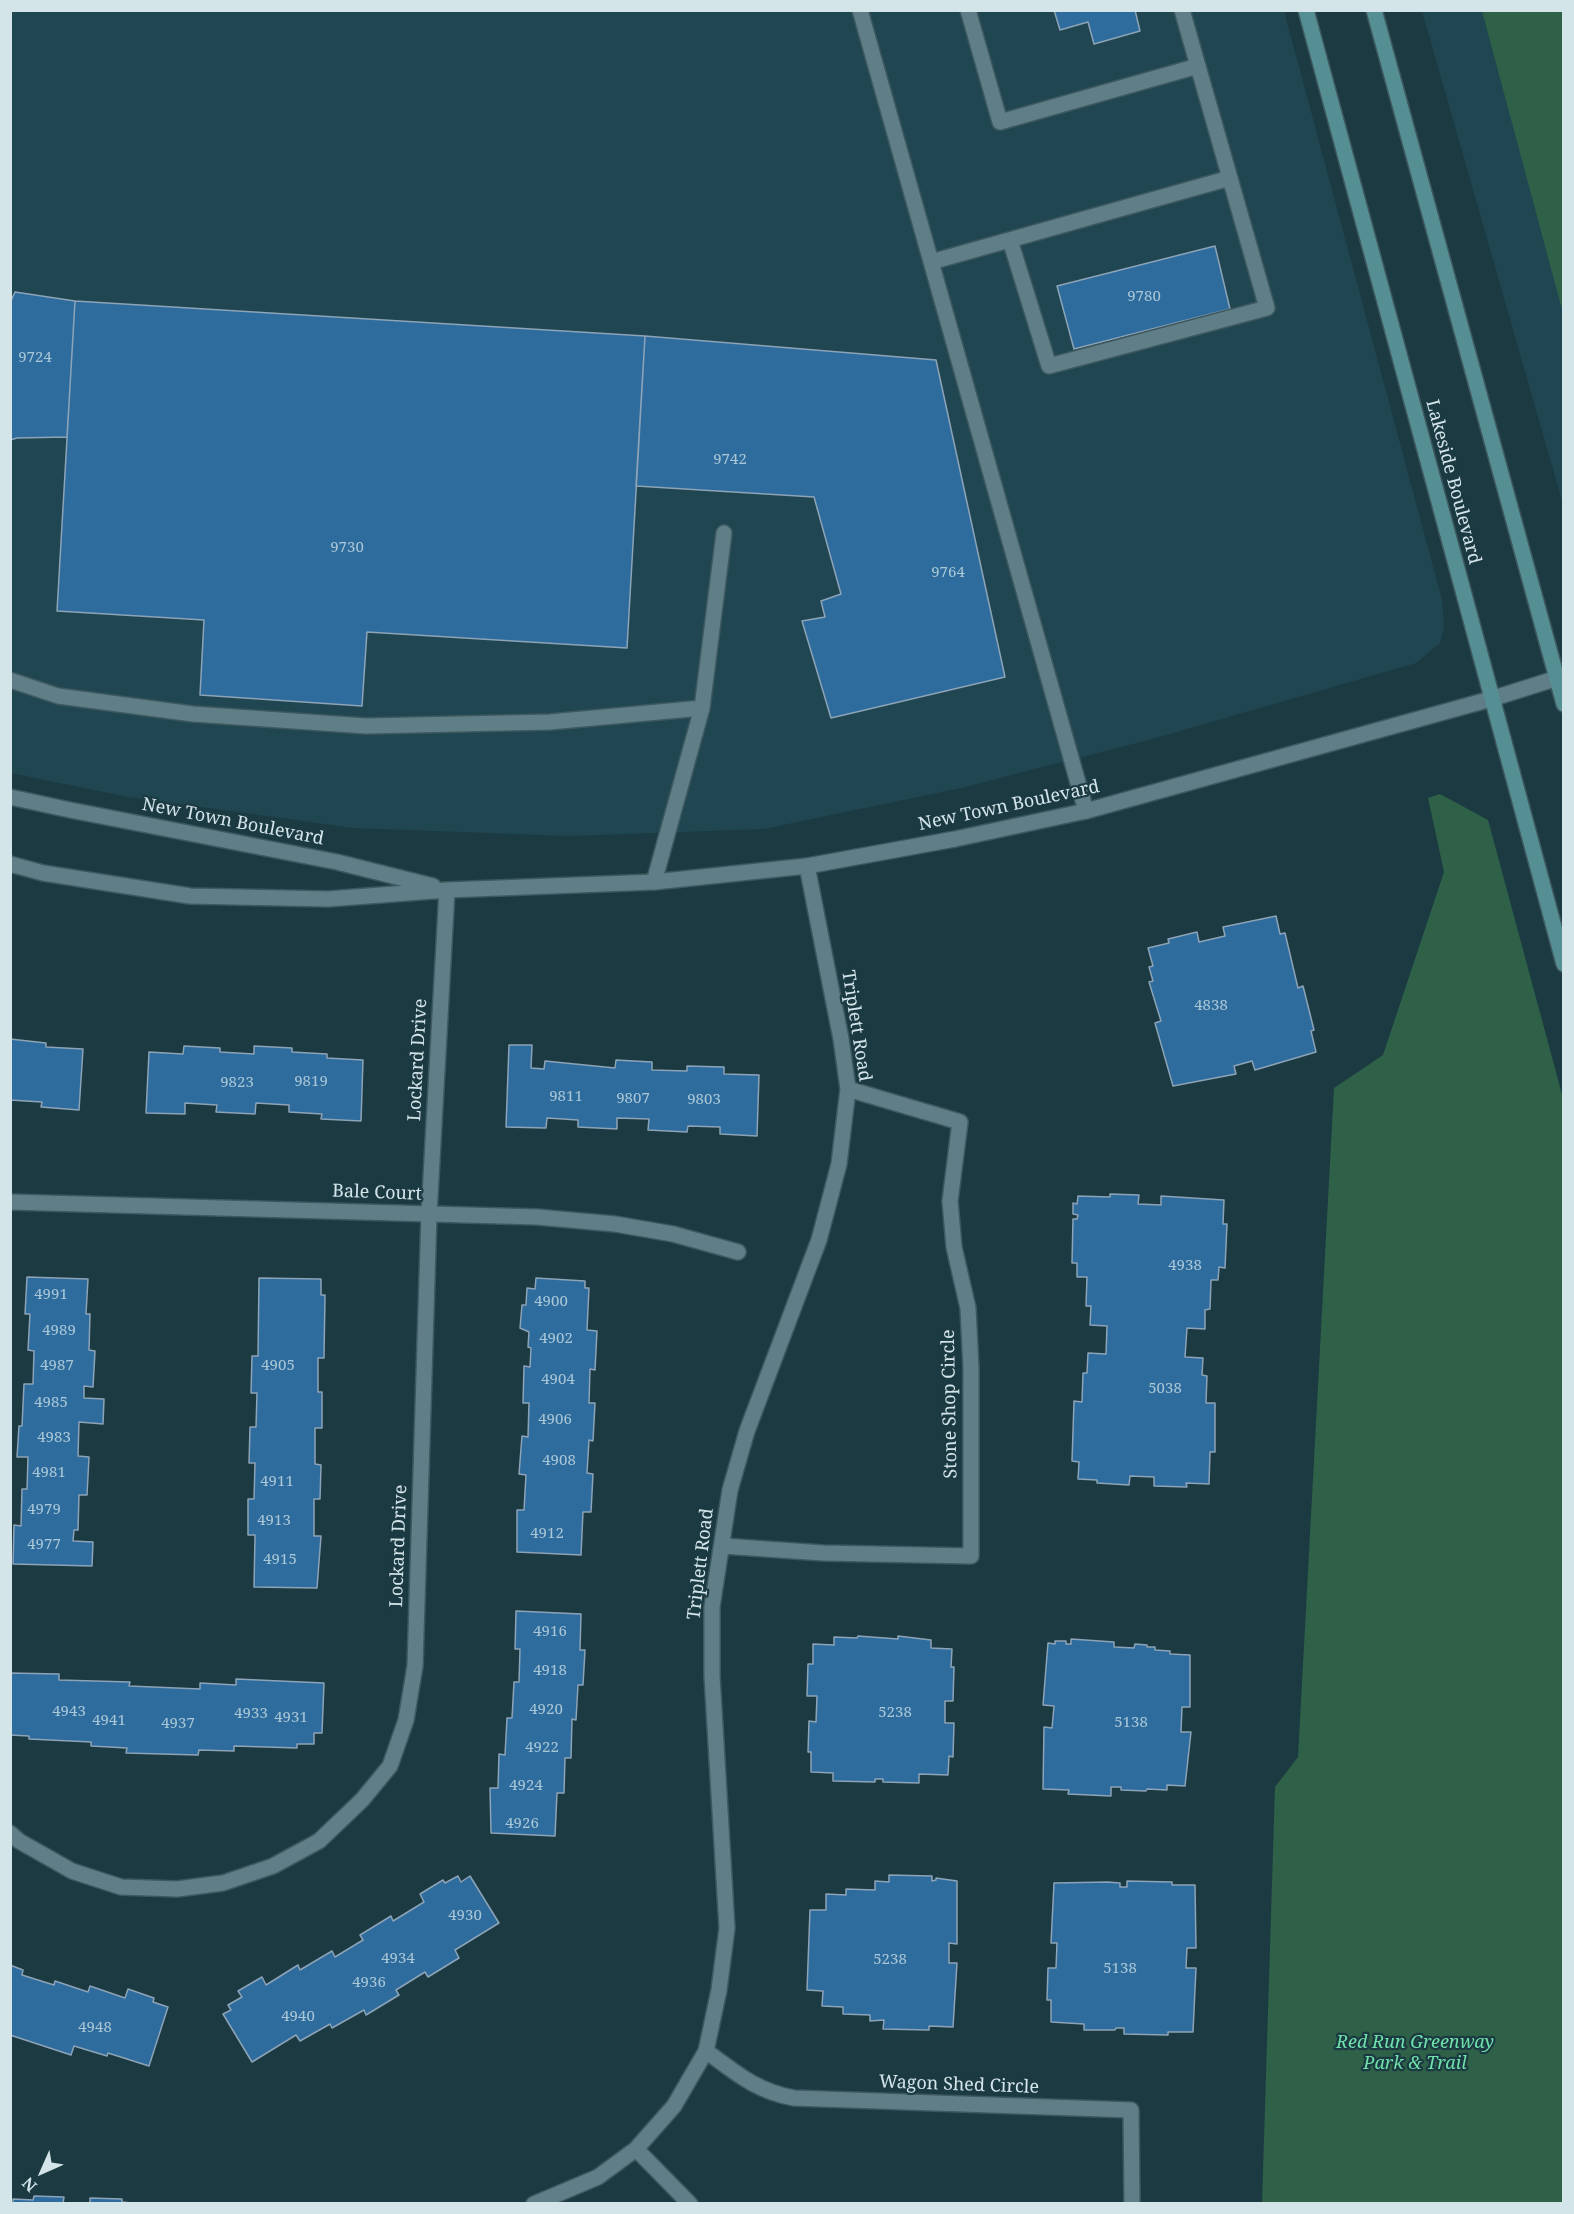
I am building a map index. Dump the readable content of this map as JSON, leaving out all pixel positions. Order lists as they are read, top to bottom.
{
  "streets": {
    "main road": ["Lakeside Boulevard"],
    "street": [
      "New Town Boulevard",
      "Triplett Road",
      "Lockard Drive",
      "Bale Court",
      "Stone Shop Circle",
      "Wagon Shed Circle"
    ]
  },
  "crossings": [
    ["Lakeside Boulevard", "New Town Boulevard"],
    ["New Town Boulevard", "Triplett Road"],
    ["New Town Boulevard", "Lockard Drive"],
    ["Triplett Road", "Stone Shop Circle"],
    ["Triplett Road", "Wagon Shed Circle"],
    ["Lockard Drive", "Bale Court"]
  ],
  "parks": ["Red Run Greenway Park & Trail"],
  "house_numbers": [
    "9780",
    "9724",
    "9742",
    "9730",
    "9764",
    "4838",
    "9819",
    "9823",
    "9811",
    "9807",
    "9803",
    "4938",
    "4991",
    "4900",
    "4989",
    "4902",
    "4987",
    "4905",
    "4904",
    "5038",
    "4985",
    "4906",
    "4983",
    "4908",
    "4981",
    "4911",
    "4979",
    "4913",
    "4912",
    "4977",
    "4915",
    "4916",
    "4918",
    "4920",
    "4943",
    "5238",
    "4933",
    "4931",
    "4941",
    "5138",
    "4937",
    "4922",
    "4924",
    "4926",
    "4930",
    "4934",
    "5238",
    "5138",
    "4936",
    "4940",
    "4948"
  ],
  "north": "bottom left"
}
